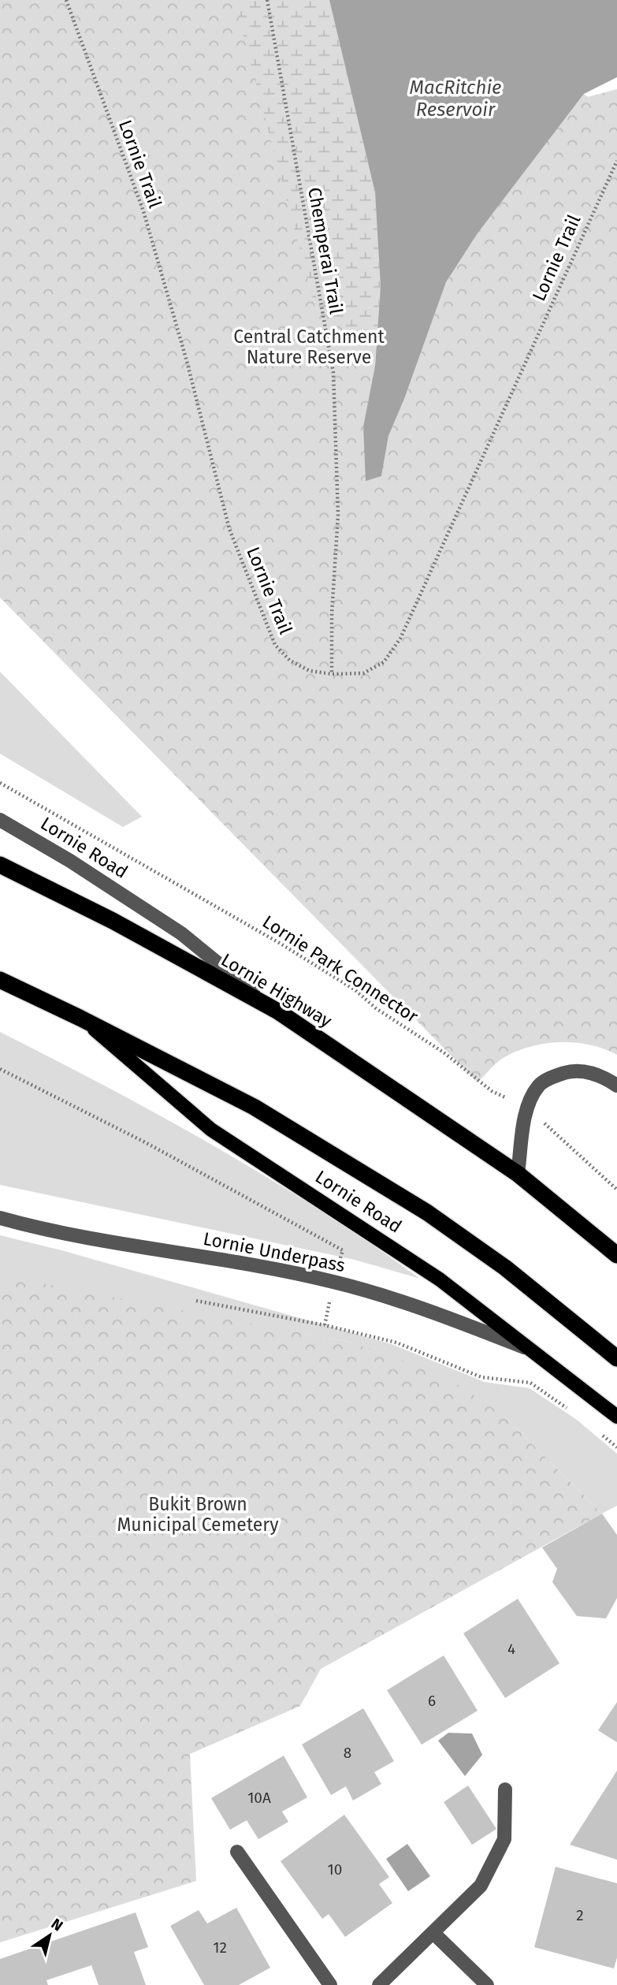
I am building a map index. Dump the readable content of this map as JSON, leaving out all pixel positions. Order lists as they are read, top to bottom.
{
  "streets": {
    "highway": ["Lornie Road", "Lornie Highway"],
    "street": ["Lornie Underpass"],
    "path": ["Lornie Trail", "Chemperai Trail", "Lornie Park Connector"]
  },
  "crossings": [
    ["Lornie Trail", "Chemperai Trail"],
    ["Lornie Road", "Lornie Highway"],
    ["Lornie Road", "Lornie Underpass"]
  ],
  "water": ["MacRitchie Reservoir"],
  "parks": ["Central Catchment Nature Reserve", "Bukit Brown Municipal Cemetery"],
  "house_numbers": [
    "4",
    "6",
    "8",
    "10A",
    "10",
    "2",
    "12"
  ],
  "north": "top right"
}
